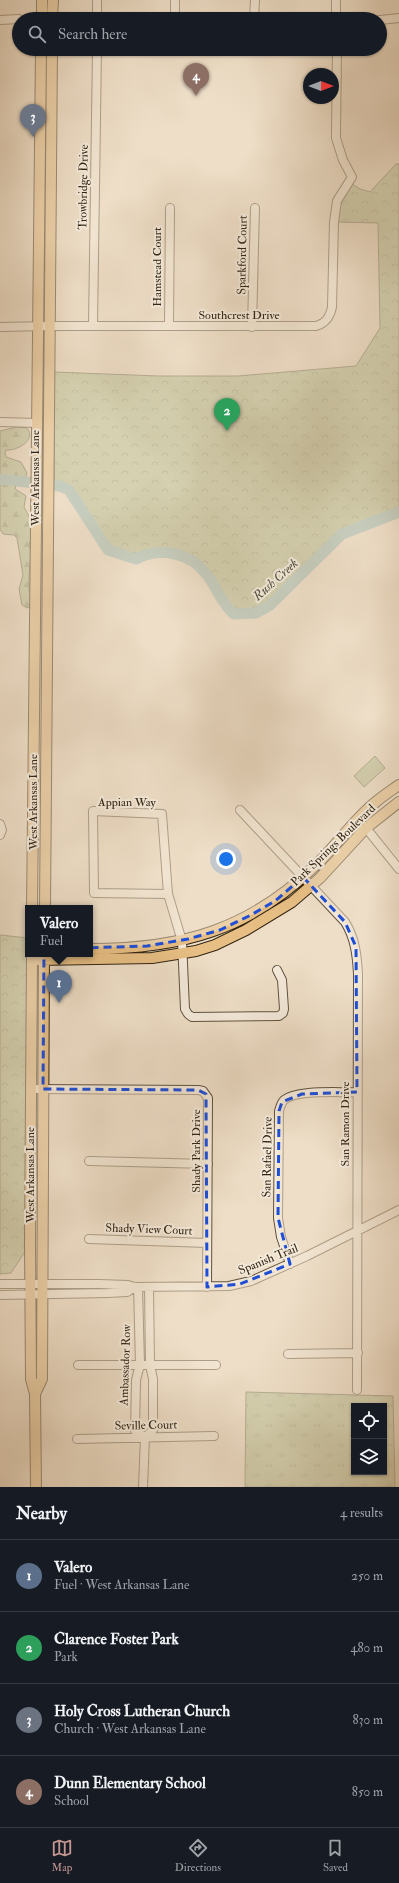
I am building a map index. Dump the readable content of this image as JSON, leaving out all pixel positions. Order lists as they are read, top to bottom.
{
  "streets": {
    "main road": ["West Arkansas Lane", "Park Springs Boulevard"],
    "street": [
      "Trowbridge Drive",
      "Sparkford Court",
      "Hamstead Court",
      "Southcrest Drive",
      "Appian Way",
      "San Ramon Drive",
      "Shady Park Drive",
      "San Rafael Drive",
      "Shady View Court",
      "Spanish Trail",
      "Ambassador Row",
      "Seville Court"
    ]
  },
  "crossings": [
    ["Trowbridge Drive", "Southcrest Drive"],
    ["Sparkford Court", "Southcrest Drive"],
    ["Hamstead Court", "Southcrest Drive"],
    ["Southcrest Drive", "West Arkansas Lane"],
    ["West Arkansas Lane", "Park Springs Boulevard"],
    ["West Arkansas Lane", "Shady Park Drive"],
    ["West Arkansas Lane", "Spanish Trail"],
    ["Appian Way", "Park Springs Boulevard"],
    ["Park Springs Boulevard", "San Ramon Drive"],
    ["San Ramon Drive", "San Rafael Drive"],
    ["San Ramon Drive", "Spanish Trail"],
    ["Shady Park Drive", "Shady View Court"],
    ["Shady Park Drive", "Spanish Trail"],
    ["San Rafael Drive", "Spanish Trail"],
    ["Spanish Trail", "Ambassador Row"],
    ["Ambassador Row", "Seville Court"]
  ],
  "water": ["Rush Creek"],
  "north": "right",
  "page": {
    "search": "Search here",
    "pins": [
      "4",
      "3",
      "2",
      "1"
    ],
    "popup": ["Valero", "Fuel"],
    "heading": ["Nearby", "4 results"],
    "list": [
      {
        "mark": "1",
        "name": "Valero",
        "note": "Fuel · West Arkansas Lane",
        "value": "250 m"
      },
      {
        "mark": "2",
        "name": "Clarence Foster Park",
        "note": "Park",
        "value": "480 m"
      },
      {
        "mark": "3",
        "name": "Holy Cross Lutheran Church",
        "note": "Church · West Arkansas Lane",
        "value": "830 m"
      },
      {
        "mark": "4",
        "name": "Dunn Elementary School",
        "note": "School",
        "value": "850 m"
      }
    ],
    "nav": ["Map", "Directions", "Saved"]
  }
}
